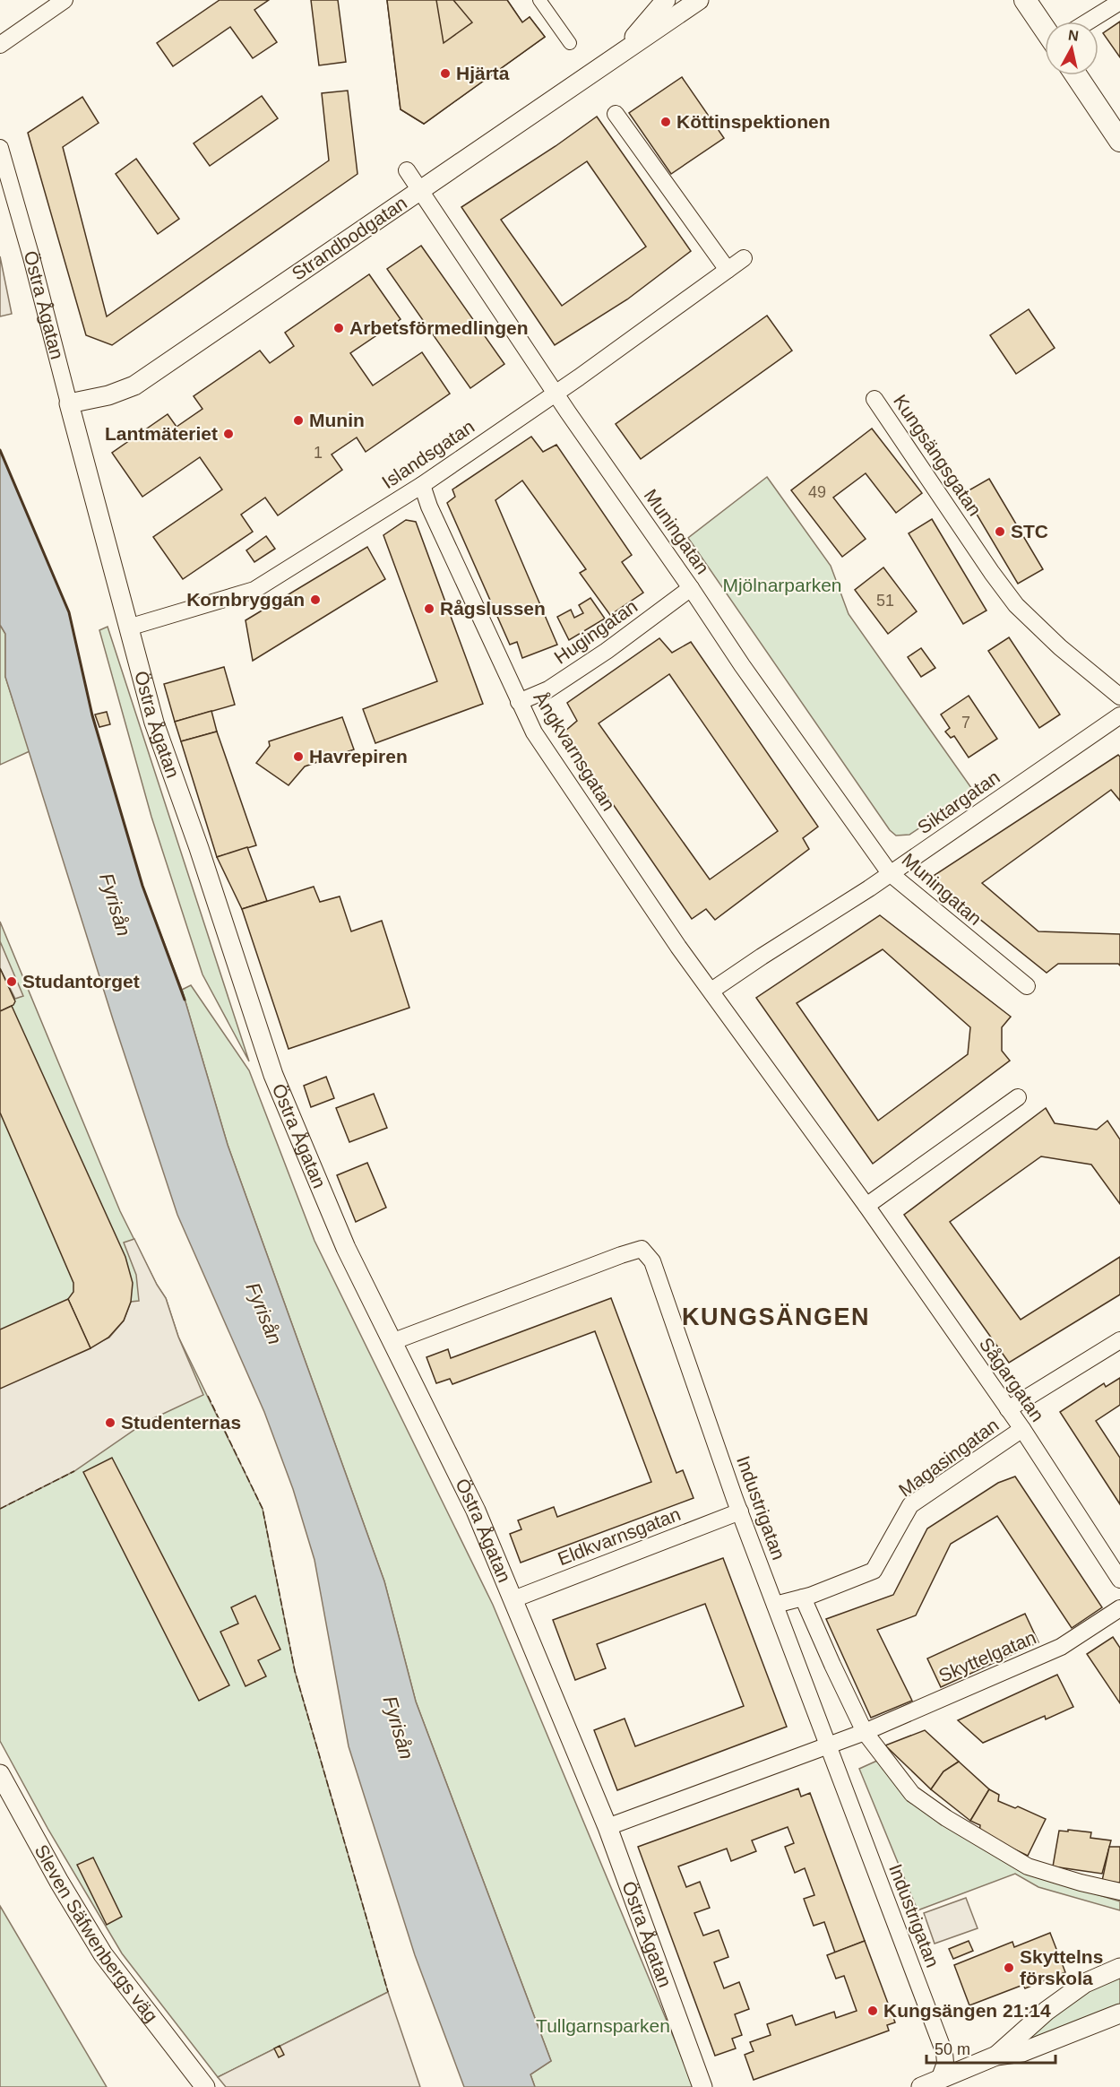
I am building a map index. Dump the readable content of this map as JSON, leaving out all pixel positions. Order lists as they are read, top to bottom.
{
  "streets": {
    "street": [
      "Strandbodgatan",
      "Östra Ågatan",
      "Islandsgatan",
      "Kungsängsgatan",
      "Muningatan",
      "Hugingatan",
      "Ångkvarnsgatan",
      "Siktargatan",
      "Sågargatan",
      "Magasingatan",
      "Industrigatan",
      "Eldkvarnsgatan",
      "Skyttelgatan",
      "Sleven Säfwenbergs väg"
    ]
  },
  "crossings": [
    ["Strandbodgatan", "Östra Ågatan"],
    ["Strandbodgatan", "Muningatan"],
    ["Östra Ågatan", "Islandsgatan"],
    ["Östra Ågatan", "Industrigatan"],
    ["Östra Ågatan", "Eldkvarnsgatan"],
    ["Östra Ågatan", "Skyttelgatan"],
    ["Islandsgatan", "Muningatan"],
    ["Islandsgatan", "Ångkvarnsgatan"],
    ["Muningatan", "Hugingatan"],
    ["Muningatan", "Siktargatan"],
    ["Hugingatan", "Ångkvarnsgatan"],
    ["Ångkvarnsgatan", "Siktargatan"],
    ["Ångkvarnsgatan", "Sågargatan"],
    ["Siktargatan", "Sågargatan"],
    ["Sågargatan", "Magasingatan"],
    ["Magasingatan", "Industrigatan"],
    ["Industrigatan", "Eldkvarnsgatan"],
    ["Industrigatan", "Skyttelgatan"]
  ],
  "districts": ["KUNGSÄNGEN"],
  "water": ["Fyrisån"],
  "parks": ["Mjölnarparken", "Tullgarnsparken"],
  "places": [
    "Hjärta",
    "Köttinspektionen",
    "Arbetsförmedlingen",
    "Munin",
    "Lantmäteriet",
    "STC",
    "Kornbryggan",
    "Rågslussen",
    "Havrepiren",
    "Studantorget",
    "Studenternas",
    "Skyttelns förskola",
    "Kungsängen 21:14"
  ],
  "house_numbers": [
    "1",
    "49",
    "51",
    "7"
  ],
  "scale_bar": "50 m",
  "north": "top"
}
